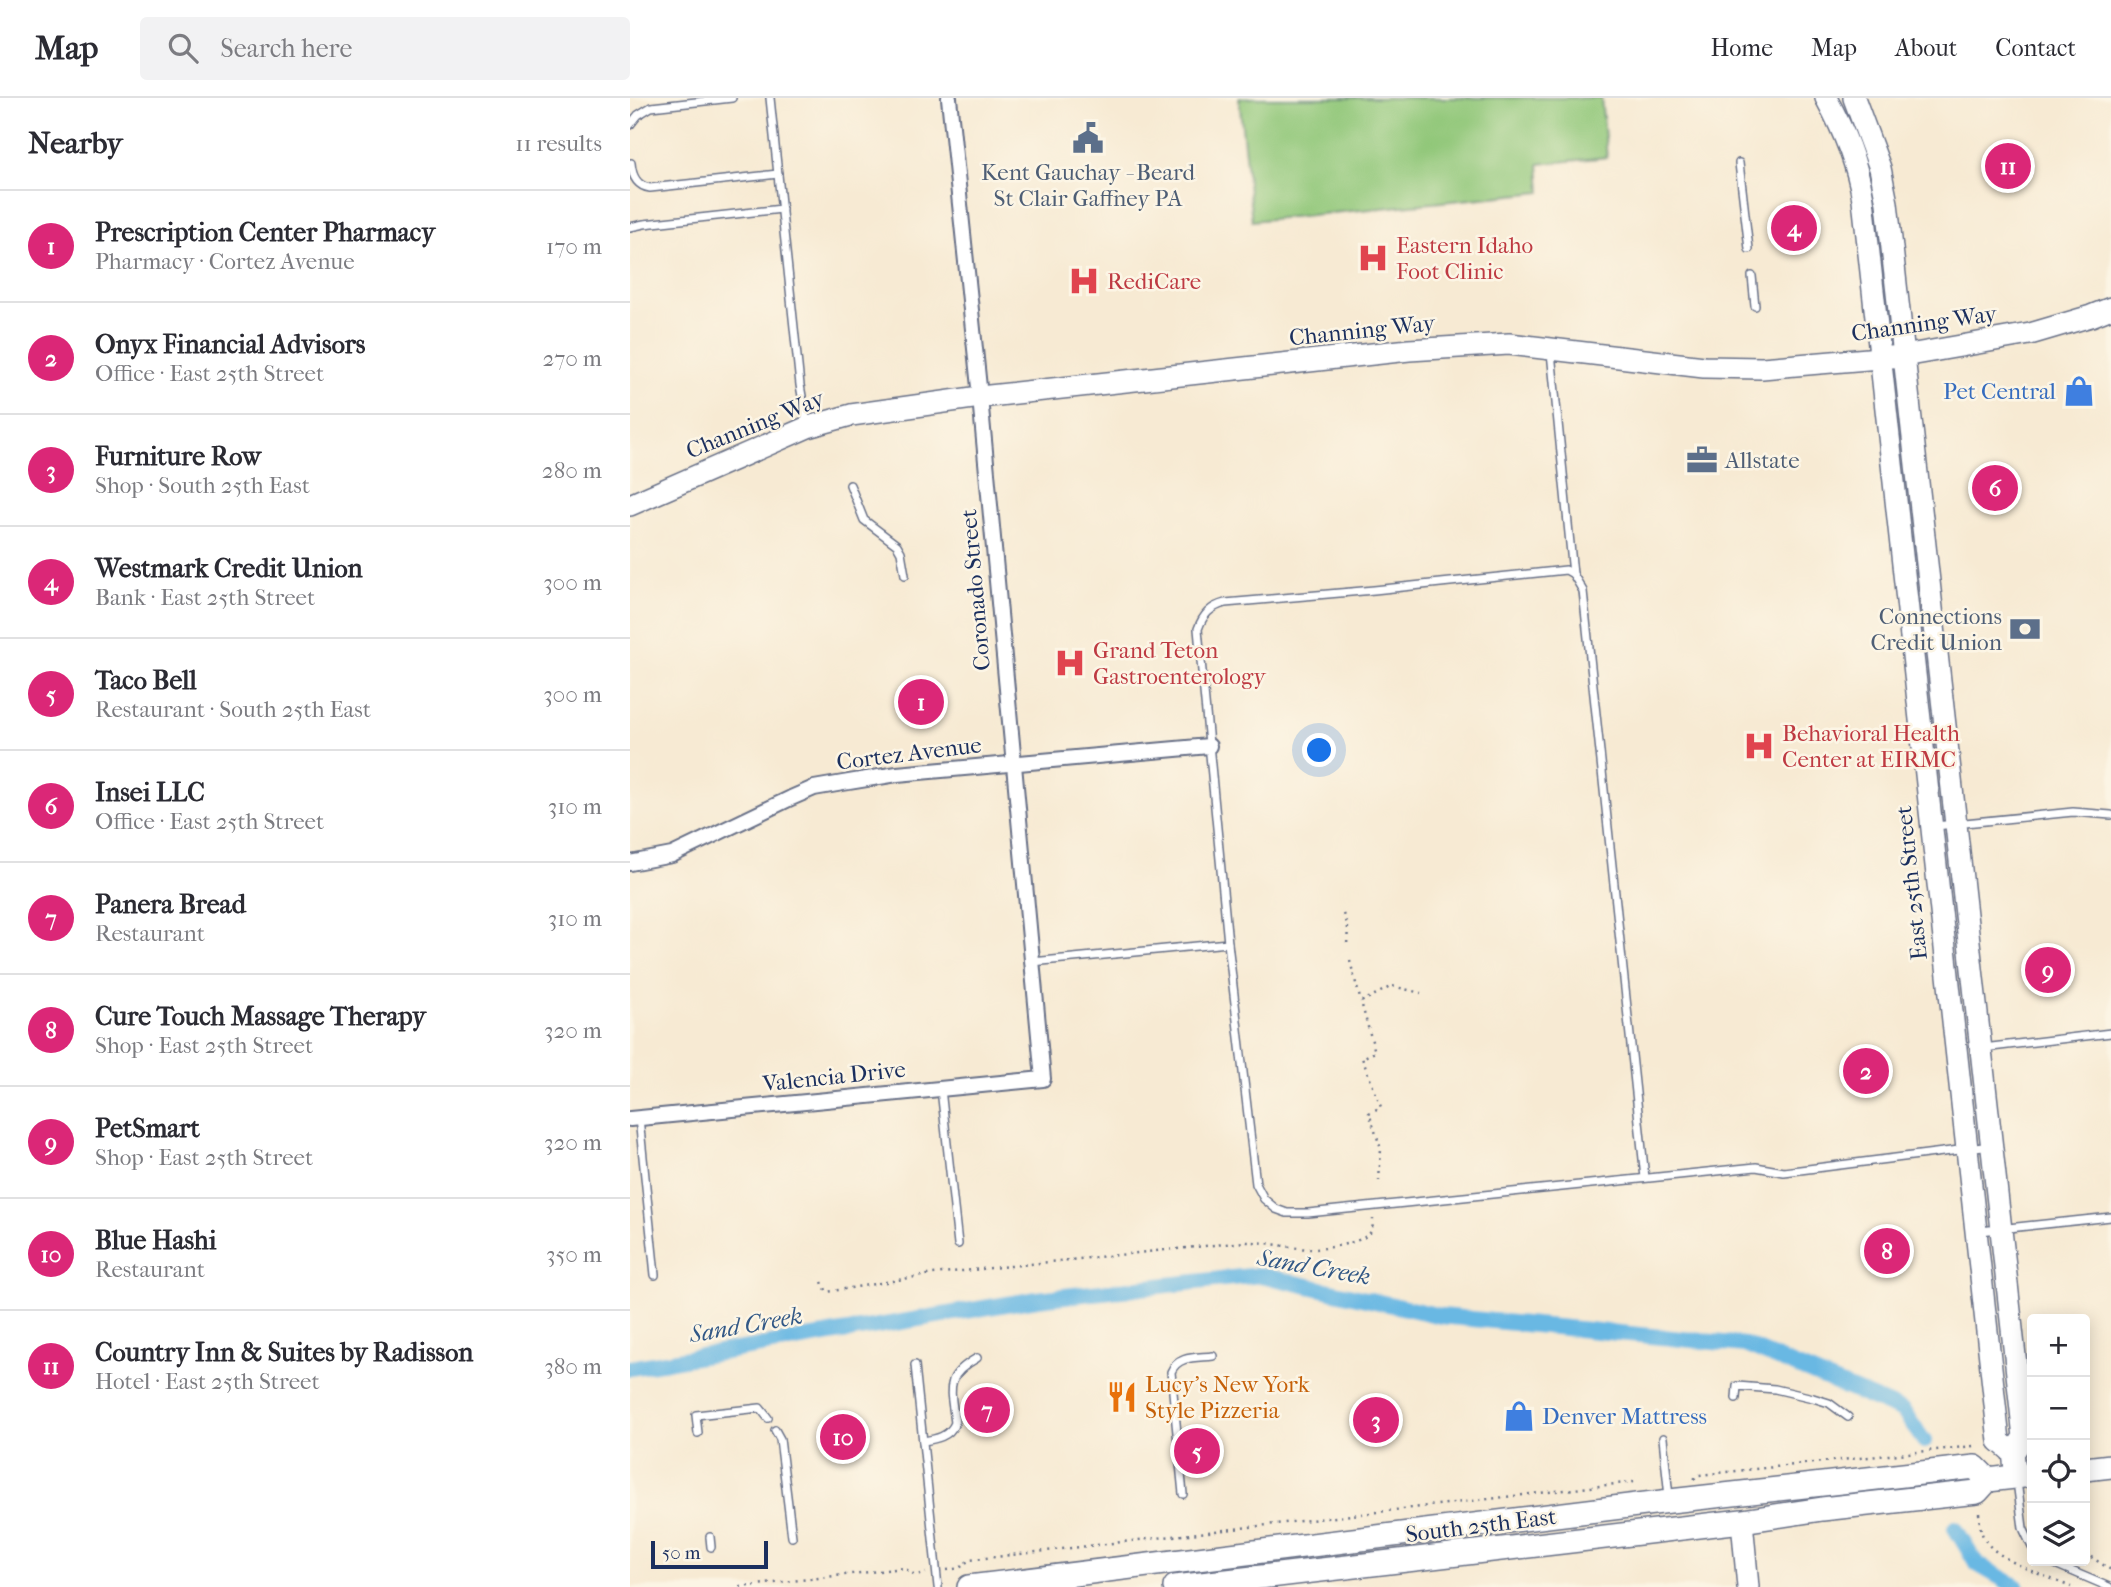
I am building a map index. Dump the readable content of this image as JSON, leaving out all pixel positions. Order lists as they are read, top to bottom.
{
  "streets": {
    "main road": ["South 25th East"],
    "street": [
      "Channing Way",
      "Coronado Street",
      "Cortez Avenue",
      "East 25th Street",
      "Valencia Drive"
    ]
  },
  "crossings": [
    ["Channing Way", "Coronado Street"],
    ["Channing Way", "East 25th Street"],
    ["Coronado Street", "Cortez Avenue"],
    ["Coronado Street", "Valencia Drive"],
    ["East 25th Street", "South 25th East"]
  ],
  "water": ["Sand Creek"],
  "places": {
    "public building": ["Kent Gauchay - Beard St Clair Gaffney PA"],
    "hospital": [
      "Eastern Idaho Foot Clinic",
      "RediCare",
      "Grand Teton Gastroenterology",
      "Behavioral Health Center at EIRMC"
    ],
    "shop": ["Pet Central", "Denver Mattress"],
    "office": ["Allstate"],
    "bank": ["Connections Credit Union"],
    "restaurant": ["Lucy's New York Style Pizzeria"]
  },
  "scale_bar": "50 m",
  "page": {
    "header": "Map",
    "search": "Search here",
    "nav": [
      "Home",
      "Map",
      "About",
      "Contact"
    ],
    "heading": ["Nearby", "11 results"],
    "pins": [
      "11",
      "4",
      "6",
      "1",
      "9",
      "2",
      "8",
      "7",
      "3",
      "10",
      "5"
    ],
    "list": [
      {
        "mark": "1",
        "name": "Prescription Center Pharmacy",
        "note": "Pharmacy · Cortez Avenue",
        "value": "170 m"
      },
      {
        "mark": "2",
        "name": "Onyx Financial Advisors",
        "note": "Office · East 25th Street",
        "value": "270 m"
      },
      {
        "mark": "3",
        "name": "Furniture Row",
        "note": "Shop · South 25th East",
        "value": "280 m"
      },
      {
        "mark": "4",
        "name": "Westmark Credit Union",
        "note": "Bank · East 25th Street",
        "value": "300 m"
      },
      {
        "mark": "5",
        "name": "Taco Bell",
        "note": "Restaurant · South 25th East",
        "value": "300 m"
      },
      {
        "mark": "6",
        "name": "Insei LLC",
        "note": "Office · East 25th Street",
        "value": "310 m"
      },
      {
        "mark": "7",
        "name": "Panera Bread",
        "note": "Restaurant",
        "value": "310 m"
      },
      {
        "mark": "8",
        "name": "Cure Touch Massage Therapy",
        "note": "Shop · East 25th Street",
        "value": "320 m"
      },
      {
        "mark": "9",
        "name": "PetSmart",
        "note": "Shop · East 25th Street",
        "value": "320 m"
      },
      {
        "mark": "10",
        "name": "Blue Hashi",
        "note": "Restaurant",
        "value": "350 m"
      },
      {
        "mark": "11",
        "name": "Country Inn & Suites by Radisson",
        "note": "Hotel · East 25th Street",
        "value": "380 m"
      }
    ],
    "map_buttons": ["+", "−"],
    "scale": "50 m"
  }
}
